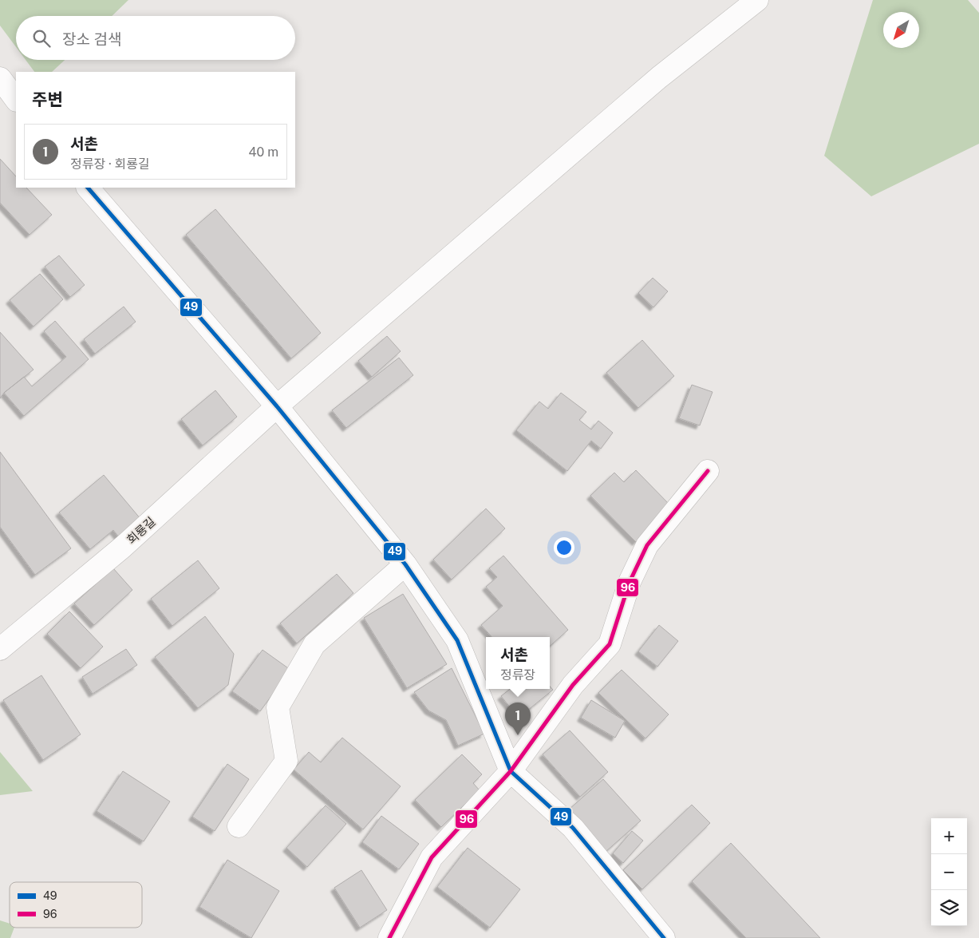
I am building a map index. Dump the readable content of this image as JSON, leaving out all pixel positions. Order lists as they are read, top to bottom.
{
  "streets": {
    "street": ["회룡길"]
  },
  "lines": ["transit line 49", "transit line 96"],
  "legend": ["49", "96"],
  "north": "bottom left",
  "page": {
    "search": "장소 검색",
    "heading": "주변",
    "list": [
      {
        "mark": "1",
        "name": "서촌",
        "note": "정류장 · 회룡길",
        "value": "40 m"
      }
    ],
    "popup": ["서촌", "정류장"],
    "pins": "1",
    "map_buttons": ["+", "−"]
  }
}
